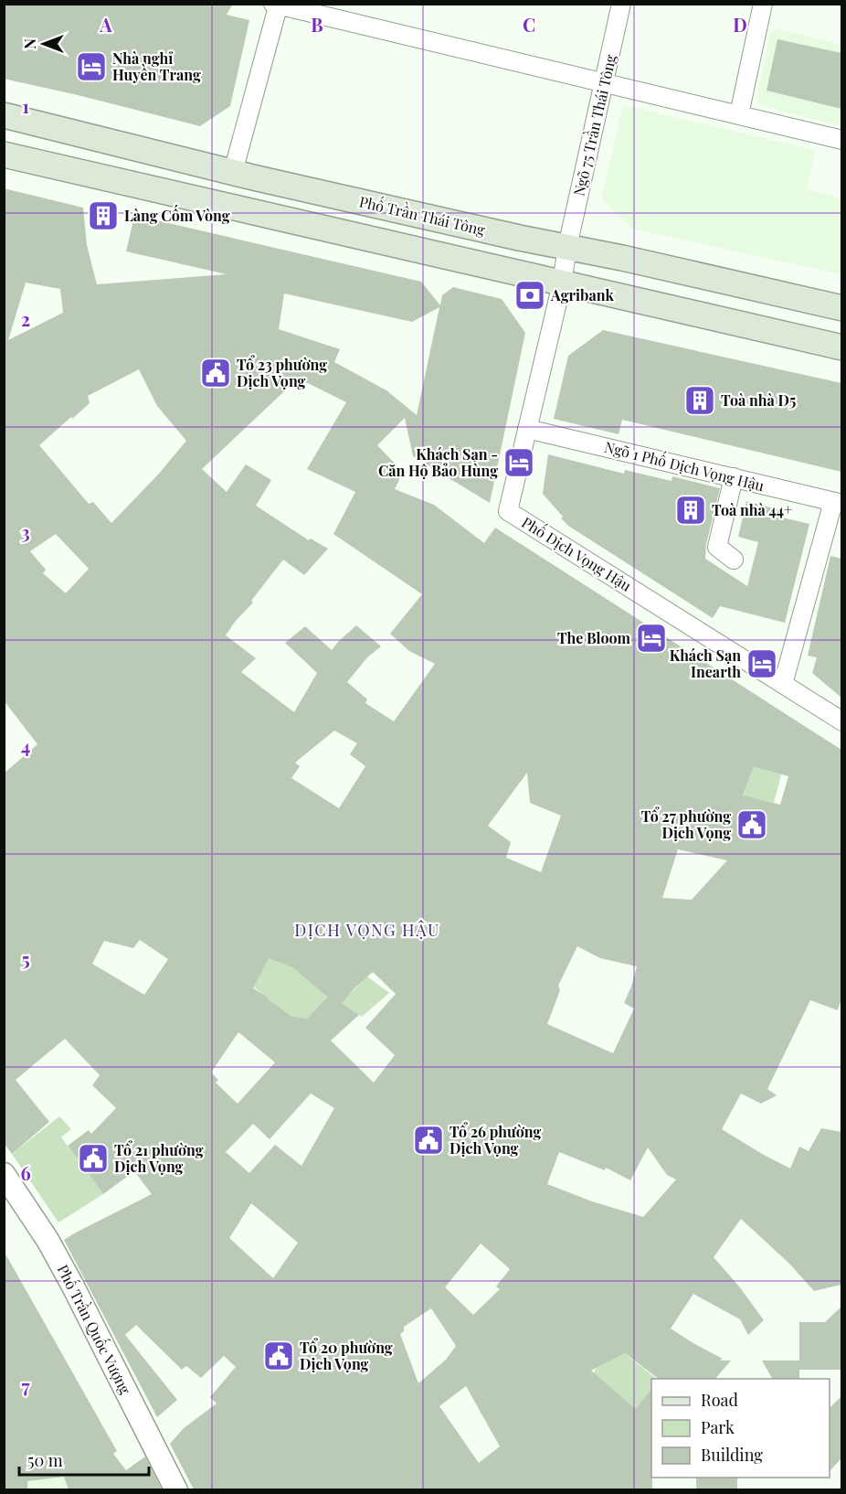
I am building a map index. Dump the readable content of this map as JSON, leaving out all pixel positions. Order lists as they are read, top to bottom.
{
  "streets": {
    "main road": ["Phố Trần Thái Tông"],
    "street": [
      "Ngõ 75 Trần Thái Tông",
      "Ngõ 1 Phố Dịch Vọng Hậu",
      "Phố Dịch Vọng Hậu",
      "Phố Trần Quốc Vượng"
    ]
  },
  "crossings": [
    ["Ngõ 75 Trần Thái Tông", "Phố Trần Thái Tông"],
    ["Ngõ 75 Trần Thái Tông", "Phố Dịch Vọng Hậu"],
    ["Ngõ 1 Phố Dịch Vọng Hậu", "Phố Dịch Vọng Hậu"]
  ],
  "districts": ["DỊCH VỌNG HẬU"],
  "places": {
    "hotel": [
      "Nhà nghỉ Huyền Trang",
      "Khách Sạn - Căn Hộ Bảo Hùng",
      "The Bloom",
      "Khách Sạn Inearth"
    ],
    "building": ["Làng Cốm Vòng", "Toà nhà D5", "Toà nhà 44+"],
    "bank": ["Agribank"],
    "public building": [
      "Tổ 23 phường Dịch Vọng",
      "Tổ 27 phường Dịch Vọng",
      "Tổ 26 phường Dịch Vọng",
      "Tổ 21 phường Dịch Vọng",
      "Tổ 20 phường Dịch Vọng"
    ]
  },
  "legend": ["Road", "Park", "Building"],
  "scale_bar": "50 m",
  "north": "left",
  "grid": {
    "columns": [
      "A",
      "B",
      "C",
      "D"
    ],
    "rows": [
      "1",
      "2",
      "3",
      "4",
      "5",
      "6",
      "7"
    ]
  }
}
